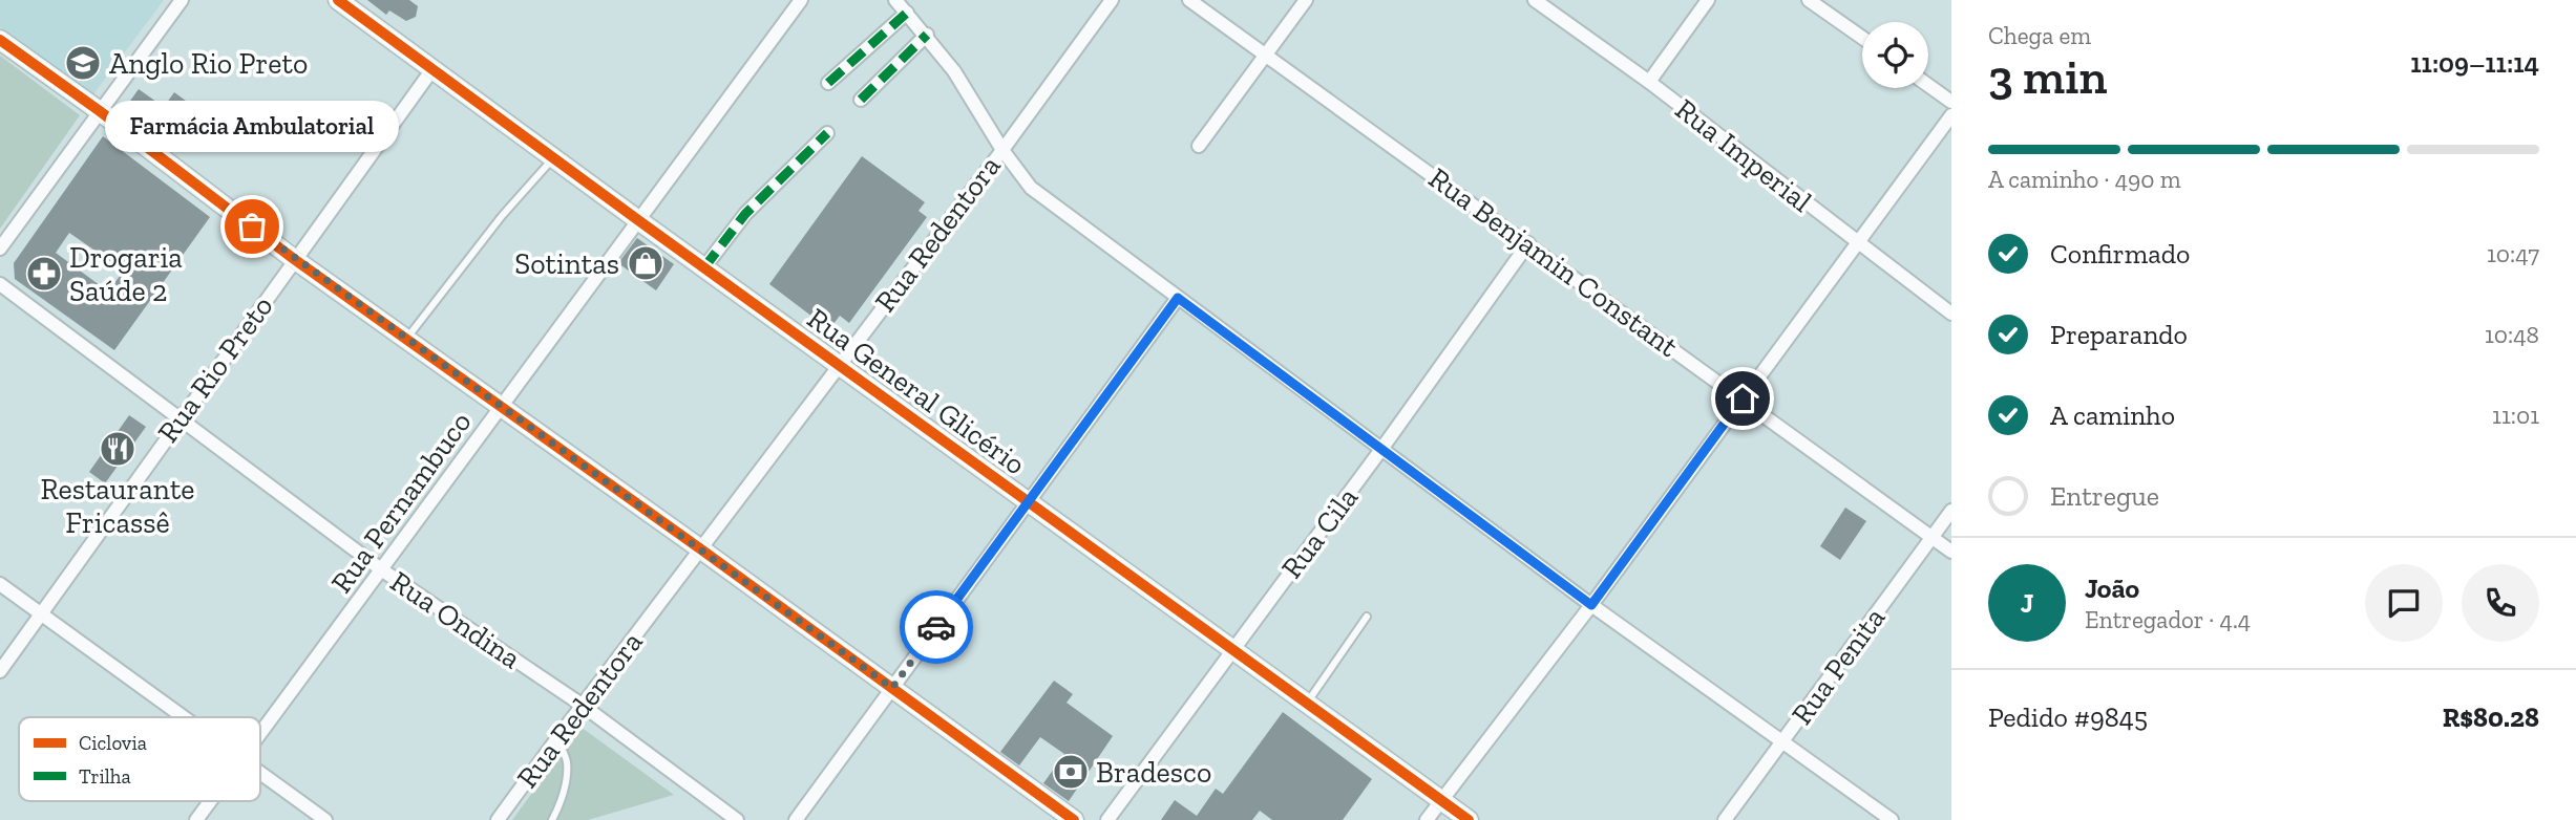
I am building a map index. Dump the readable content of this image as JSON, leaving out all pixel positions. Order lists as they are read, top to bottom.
{
  "streets": {
    "street": [
      "Rua Imperial",
      "Rua Redentora",
      "Rua Benjamin Constant",
      "Rua Rio Preto",
      "Rua General Glicério",
      "Rua Pernambuco",
      "Rua Cila",
      "Rua Ondina",
      "Rua Penita"
    ]
  },
  "crossings": [
    ["Rua Redentora", "Rua General Glicério"],
    ["Rua Redentora", "Rua Ondina"],
    ["Rua Benjamin Constant", "Rua Cila"],
    ["Rua Benjamin Constant", "Rua Penita"],
    ["Rua Rio Preto", "Rua General Glicério"],
    ["Rua Rio Preto", "Rua Ondina"],
    ["Rua General Glicério", "Rua Pernambuco"],
    ["Rua General Glicério", "Rua Cila"],
    ["Rua Pernambuco", "Rua Ondina"]
  ],
  "places": {
    "school or university": ["Anglo Rio Preto"],
    "other": ["Farmácia Ambulatorial"],
    "shop": ["Sotintas"],
    "pharmacy": ["Drogaria Saúde 2"],
    "restaurant": ["Restaurante Fricassê"],
    "bank": ["Bradesco"]
  },
  "legend": ["Ciclovia", "Trilha"],
  "page": {
    "heading": ["3 min", "Chega em", "11:09–11:14"],
    "panel": [
      "João",
      "Entregador · 4.4",
      "Pedido #9845",
      "R$80.28"
    ],
    "bubble": "Farmácia Ambulatorial",
    "bar": "A caminho · 490 m",
    "list": [
      ["Confirmado", "10:47"],
      ["Preparando", "10:48"],
      ["A caminho", "11:01"],
      "Entregue"
    ],
    "round": "J"
  }
}
